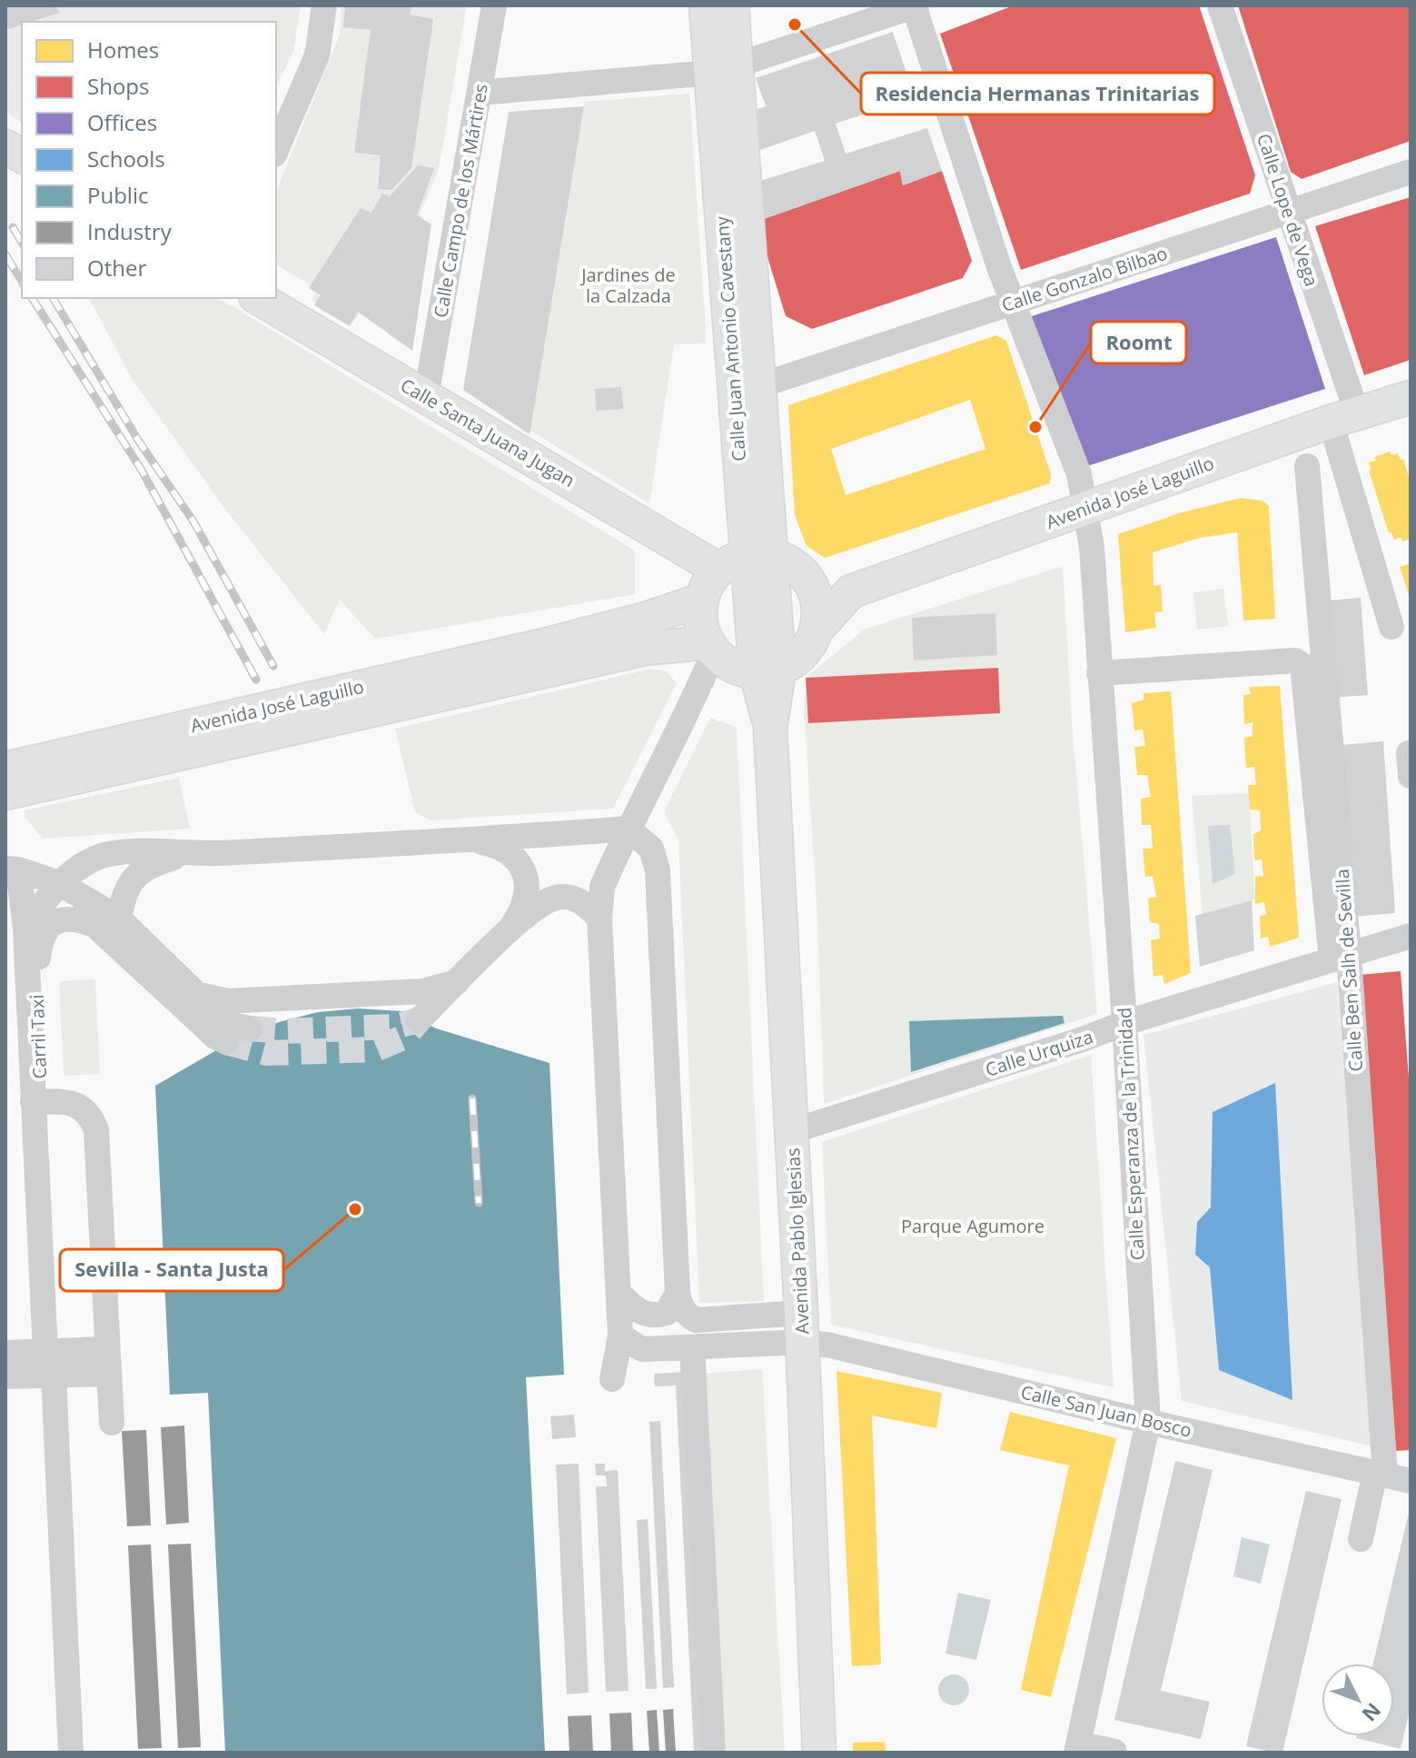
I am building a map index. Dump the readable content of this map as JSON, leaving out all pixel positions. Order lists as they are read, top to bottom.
{
  "streets": {
    "main road": [
      "Calle Juan Antonio Cavestany",
      "Calle Santa Juana Jugan",
      "Avenida José Laguillo",
      "Avenida Pablo Iglesias"
    ],
    "street": [
      "Calle Campo de los Mártires",
      "Calle Lope de Vega",
      "Calle Gonzalo Bilbao",
      "Calle Ben Salh de Sevilla",
      "Carril Taxi",
      "Calle Urquiza",
      "Calle Esperanza de la Trinidad",
      "Calle San Juan Bosco"
    ]
  },
  "crossings": [
    ["Calle Campo de los Mártires", "Calle Santa Juana Jugan"],
    ["Calle Lope de Vega", "Calle Gonzalo Bilbao"],
    ["Calle Lope de Vega", "Avenida José Laguillo"],
    ["Calle Gonzalo Bilbao", "Calle Juan Antonio Cavestany"],
    ["Calle Gonzalo Bilbao", "Calle Esperanza de la Trinidad"],
    ["Calle Juan Antonio Cavestany", "Calle Santa Juana Jugan"],
    ["Calle Juan Antonio Cavestany", "Avenida Pablo Iglesias"],
    ["Calle Santa Juana Jugan", "Avenida José Laguillo"],
    ["Avenida José Laguillo", "Calle Esperanza de la Trinidad"],
    ["Calle Ben Salh de Sevilla", "Calle Urquiza"],
    ["Calle Ben Salh de Sevilla", "Calle San Juan Bosco"],
    ["Calle Urquiza", "Calle Esperanza de la Trinidad"],
    ["Calle Urquiza", "Avenida Pablo Iglesias"],
    ["Calle Esperanza de la Trinidad", "Calle San Juan Bosco"],
    ["Avenida Pablo Iglesias", "Calle San Juan Bosco"]
  ],
  "parks": ["Jardines de la Calzada", "Parque Agumore"],
  "places": ["Residencia Hermanas Trinitarias", "Roomt", "Sevilla - Santa Justa"],
  "legend": [
    "Homes",
    "Shops",
    "Offices",
    "Schools",
    "Public",
    "Industry",
    "Other"
  ],
  "north": "bottom right"
}
